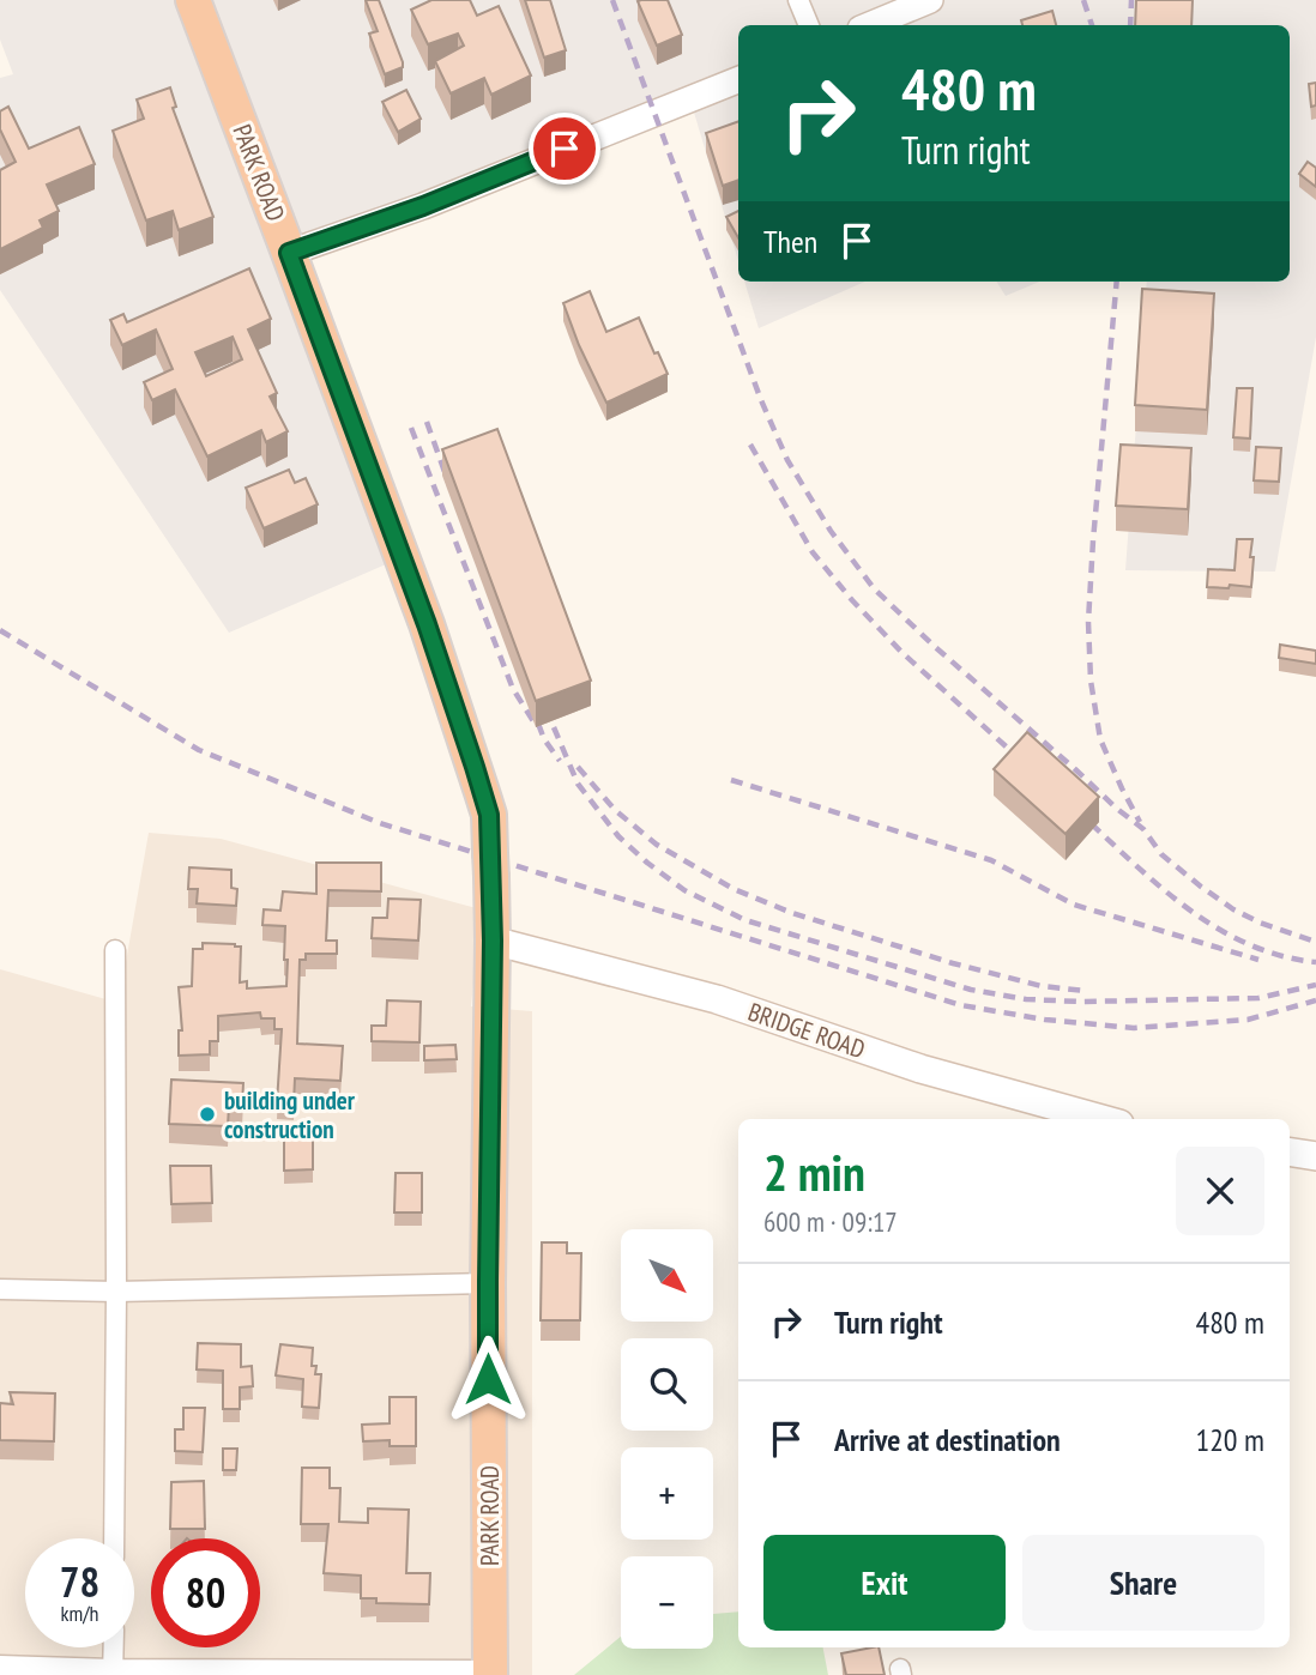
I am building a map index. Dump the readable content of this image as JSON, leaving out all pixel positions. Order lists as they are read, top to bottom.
{
  "streets": {
    "highway": ["PARK ROAD"],
    "main road": ["BRIDGE ROAD"]
  },
  "crossings": [
    ["PARK ROAD", "BRIDGE ROAD"]
  ],
  "places": ["building under construction"],
  "north": "bottom right",
  "page": {
    "turn": ["480 m", "Turn right"],
    "then": "Then",
    "heading": ["2 min", "600 m · 09:17"],
    "map_buttons": ["+", "−"],
    "list": [
      {
        "name": "Turn right",
        "value": "480 m"
      },
      {
        "name": "Arrive at destination",
        "value": "120 m"
      }
    ],
    "buttons": ["Exit", "Share"],
    "speed": "78 km/h",
    "limit": "80"
  }
}
